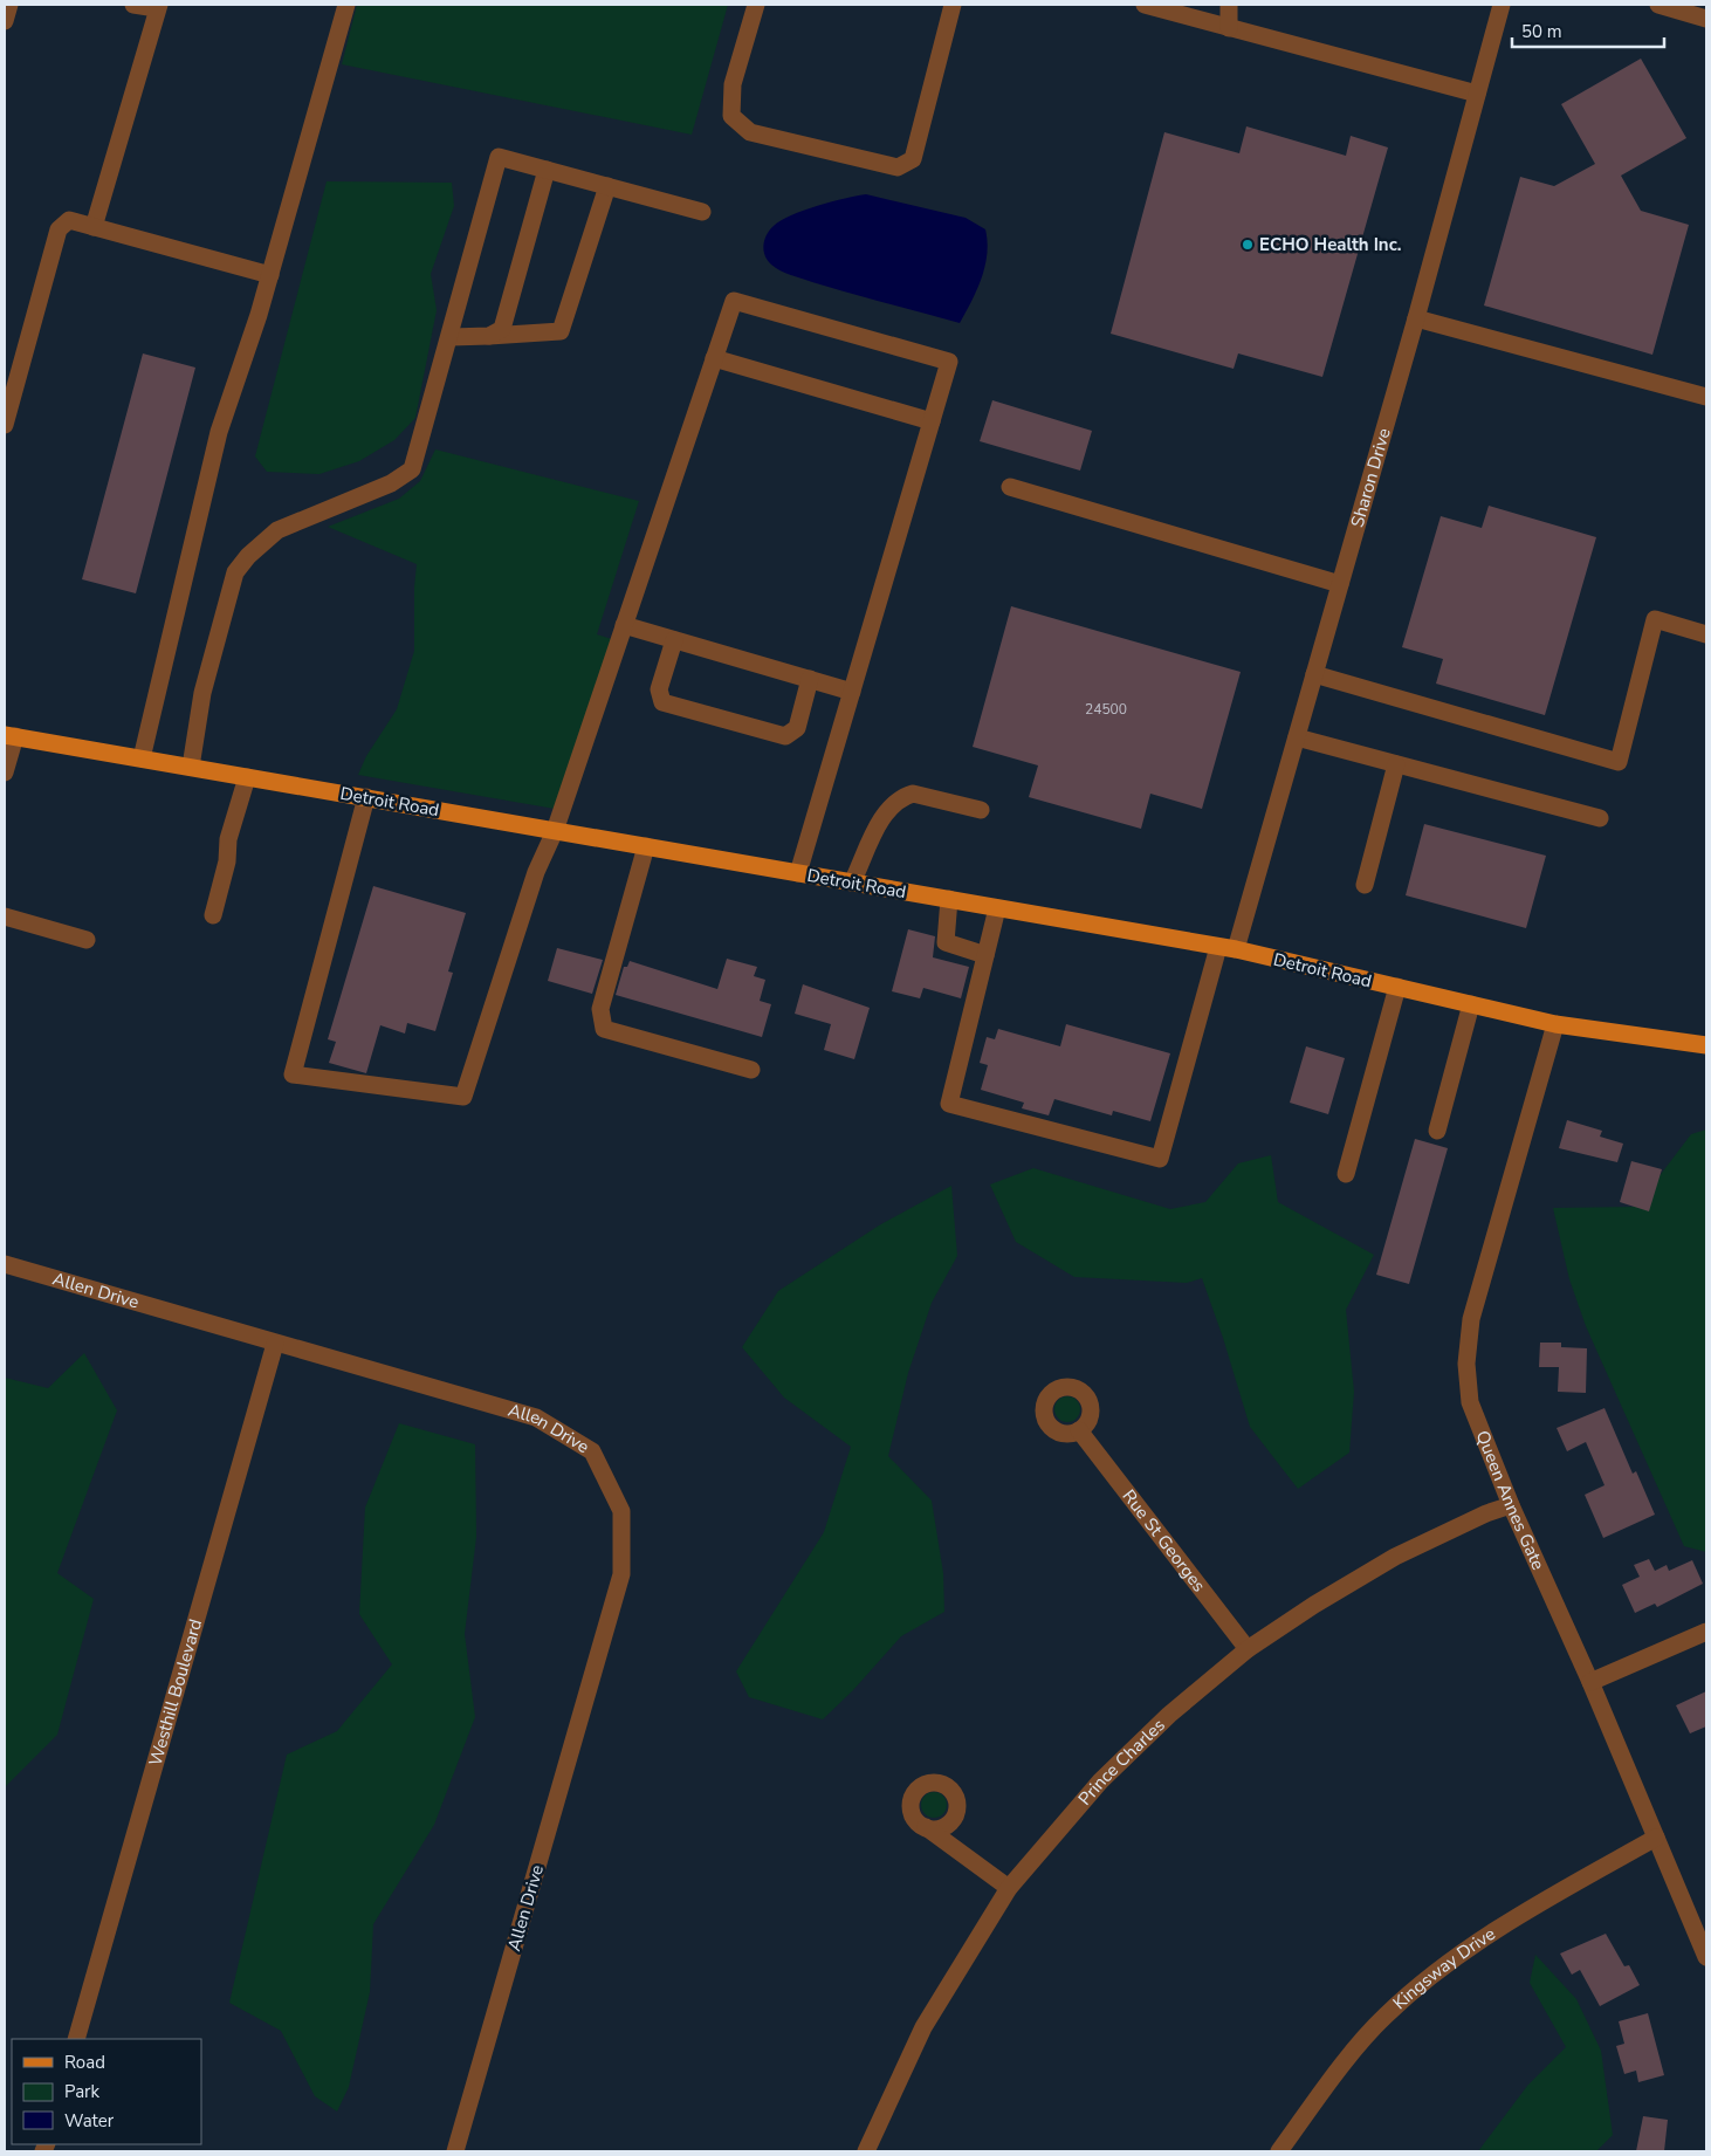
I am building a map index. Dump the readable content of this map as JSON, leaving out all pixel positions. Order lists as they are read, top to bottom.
{
  "streets": {
    "main road": ["Detroit Road"],
    "street": [
      "Sharon Drive",
      "Allen Drive",
      "Queen Annes Gate",
      "Rue St Georges",
      "Westhill Boulevard",
      "Prince Charles",
      "Kingsway Drive"
    ]
  },
  "crossings": [
    ["Sharon Drive", "Detroit Road"],
    ["Detroit Road", "Queen Annes Gate"],
    ["Allen Drive", "Westhill Boulevard"],
    ["Queen Annes Gate", "Prince Charles"],
    ["Queen Annes Gate", "Kingsway Drive"],
    ["Rue St Georges", "Prince Charles"]
  ],
  "places": ["ECHO Health Inc."],
  "house_numbers": ["24500"],
  "legend": ["Road", "Park", "Water"],
  "scale_bar": "50 m"
}
